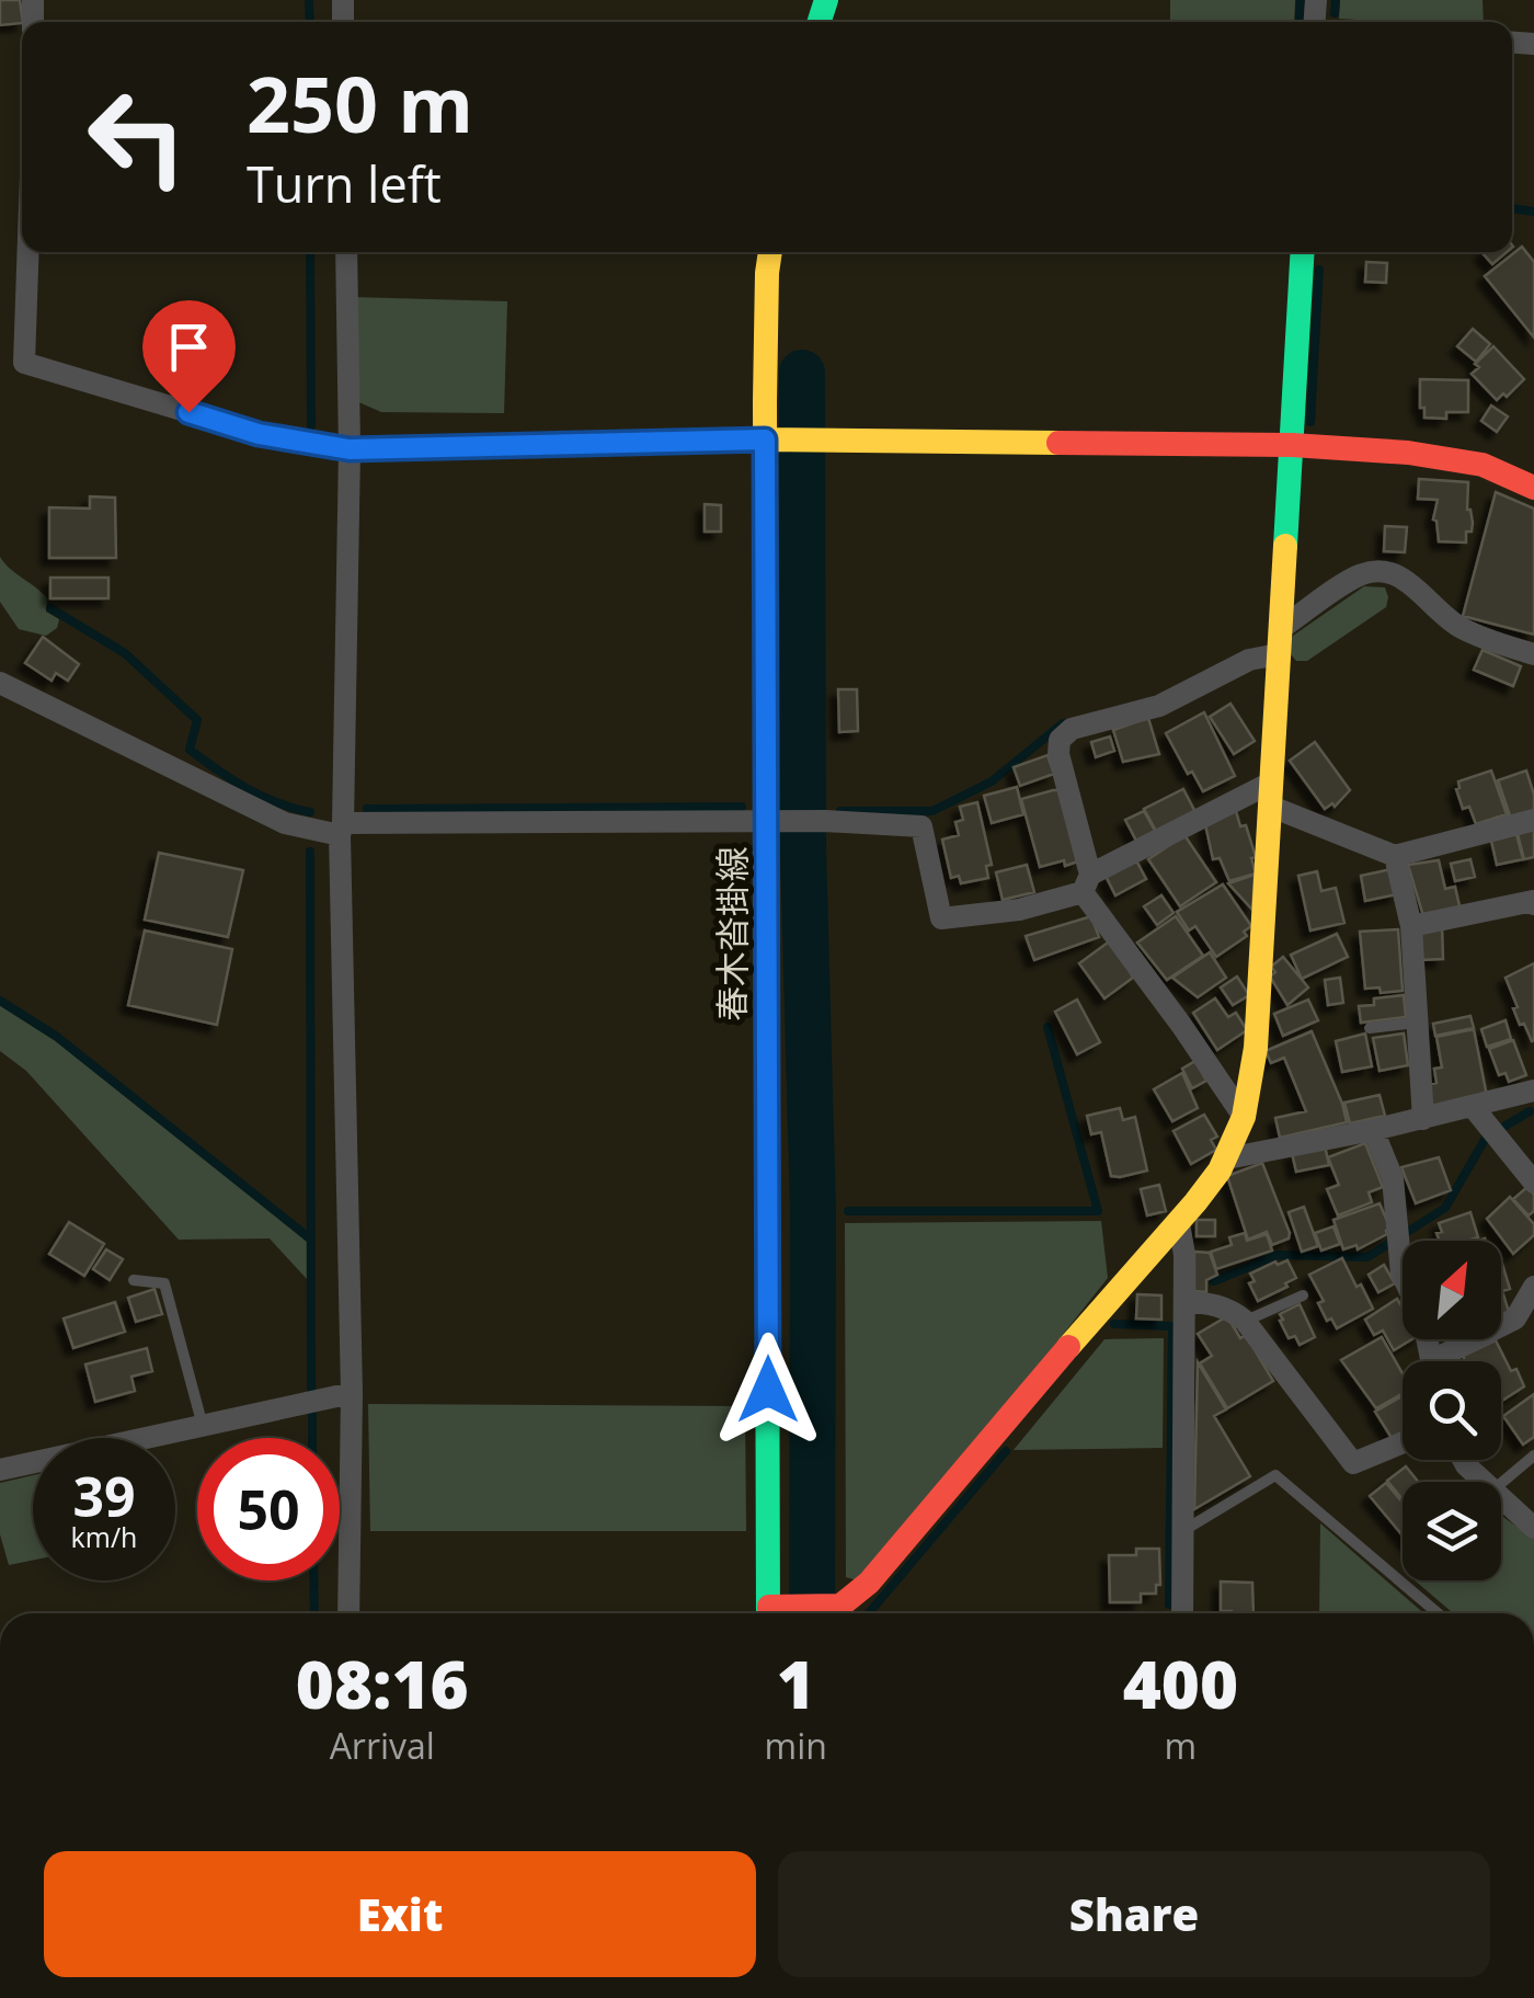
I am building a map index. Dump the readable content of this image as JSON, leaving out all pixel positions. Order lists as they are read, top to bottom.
{
  "streets": {
    "street": ["春木沓掛線"]
  },
  "north": "top right",
  "page": {
    "turn": ["250 m", "Turn left"],
    "speed": "39 km/h",
    "limit": "50",
    "eta": [
      "08:16",
      "Arrival",
      "1",
      "min",
      "400",
      "m"
    ],
    "buttons": ["Exit", "Share"]
  }
}
